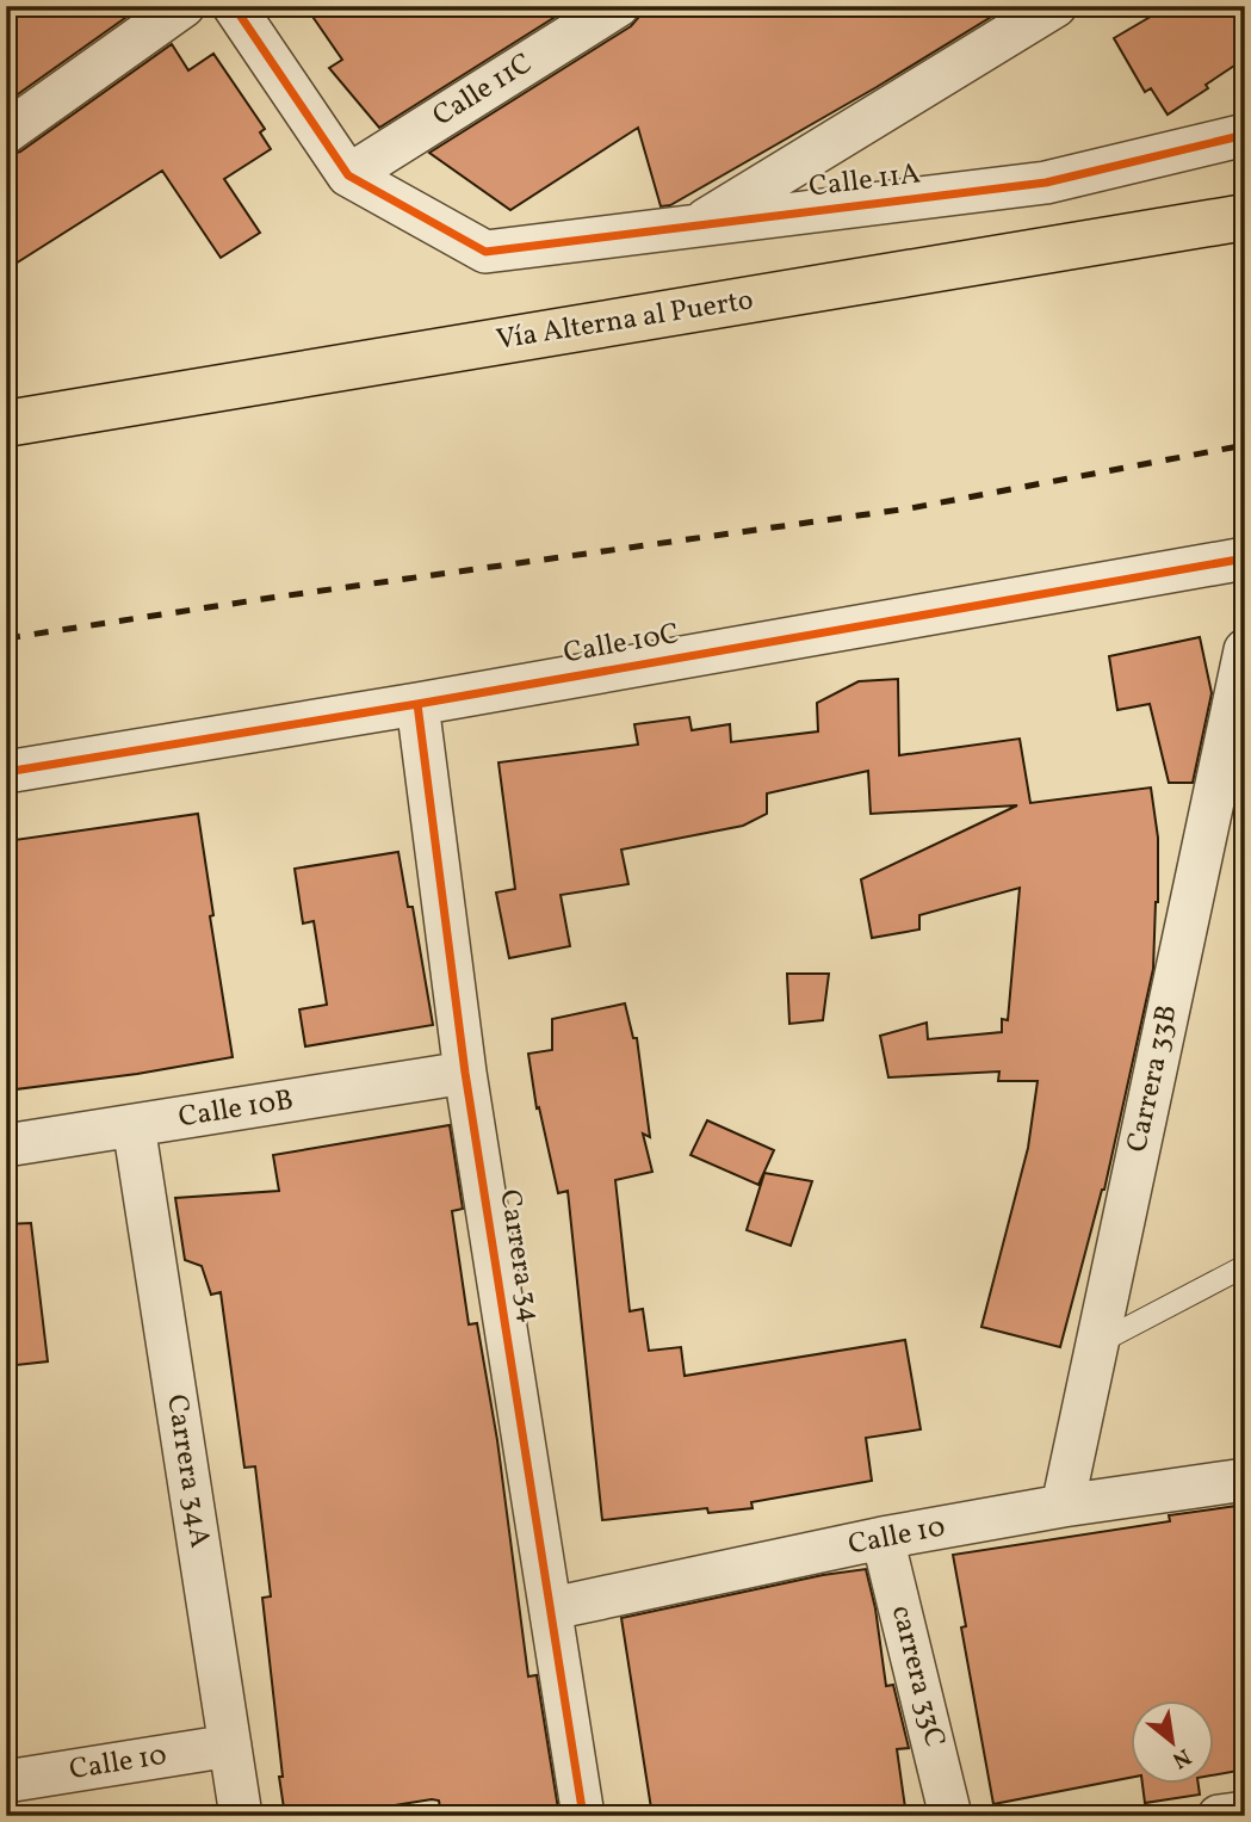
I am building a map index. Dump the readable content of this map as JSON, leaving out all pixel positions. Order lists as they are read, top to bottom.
{
  "streets": {
    "main road": ["Vía Alterna al Puerto"],
    "street": [
      "Calle 11C",
      "Calle 11A",
      "Calle 10C",
      "Carrera 33B",
      "Calle 10B",
      "Carrera 34",
      "Carrera 34A",
      "Calle 10",
      "carrera 33C"
    ]
  },
  "crossings": [
    ["Calle 11C", "Calle 11A"],
    ["Calle 10C", "Carrera 34"],
    ["Carrera 33B", "Calle 10"],
    ["Calle 10B", "Carrera 34"],
    ["Calle 10B", "Carrera 34A"],
    ["Carrera 34", "Calle 10"],
    ["Carrera 34A", "Calle 10"],
    ["Calle 10", "carrera 33C"]
  ],
  "north": "bottom right"
}
